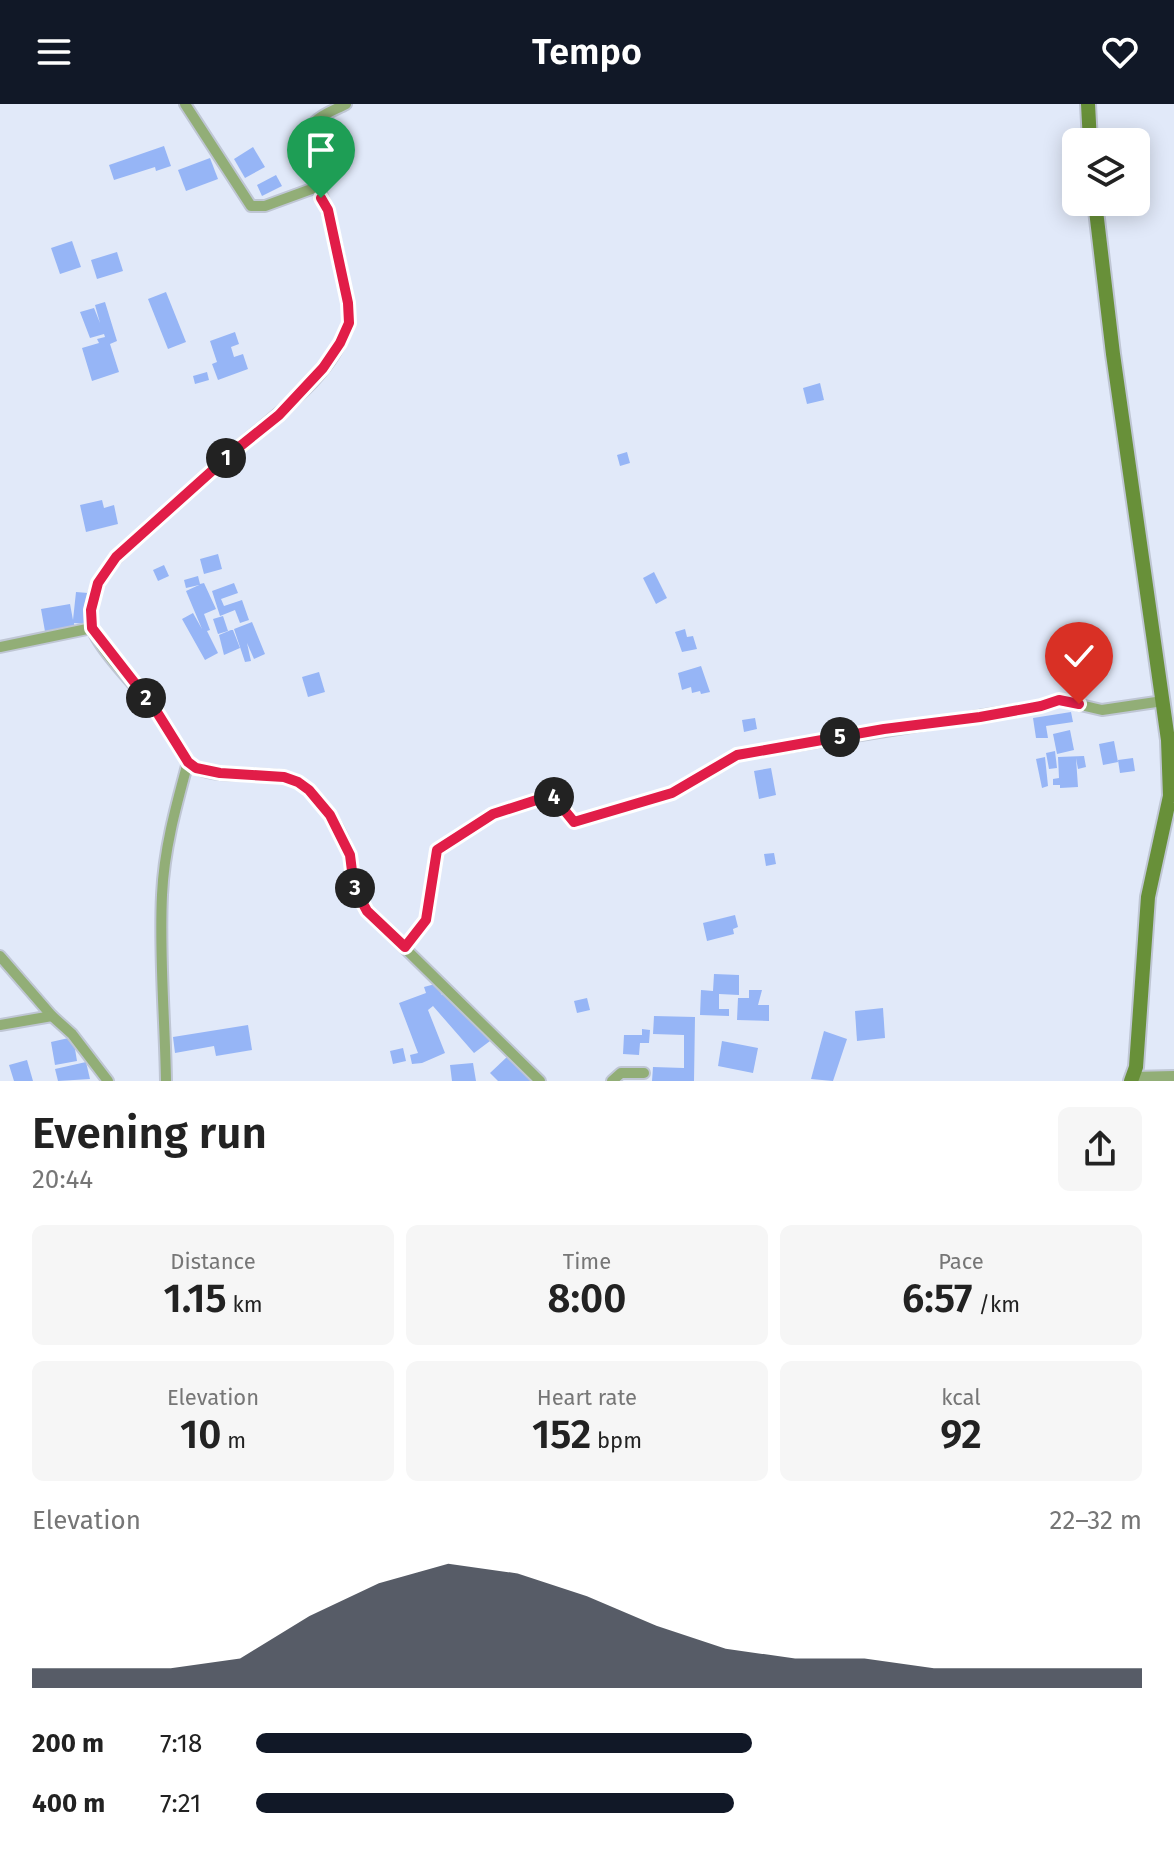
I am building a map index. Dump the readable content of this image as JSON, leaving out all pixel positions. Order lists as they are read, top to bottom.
{
  "page": {
    "header": "Tempo",
    "pins": [
      "1",
      "2",
      "5",
      "4",
      "3"
    ],
    "heading": ["Evening run", "20:44"],
    "stats": [
      ["Distance", "1.15 km"],
      ["Time", "8:00"],
      ["Pace", "6:57 /km"],
      ["Elevation", "10 m"],
      ["Heart rate", "152 bpm"],
      ["kcal", "92"]
    ],
    "chart": ["Elevation", "22–32 m"],
    "list": [
      {
        "name": "200 m",
        "note": "7:18"
      },
      {
        "name": "400 m",
        "note": "7:21"
      }
    ]
  }
}
